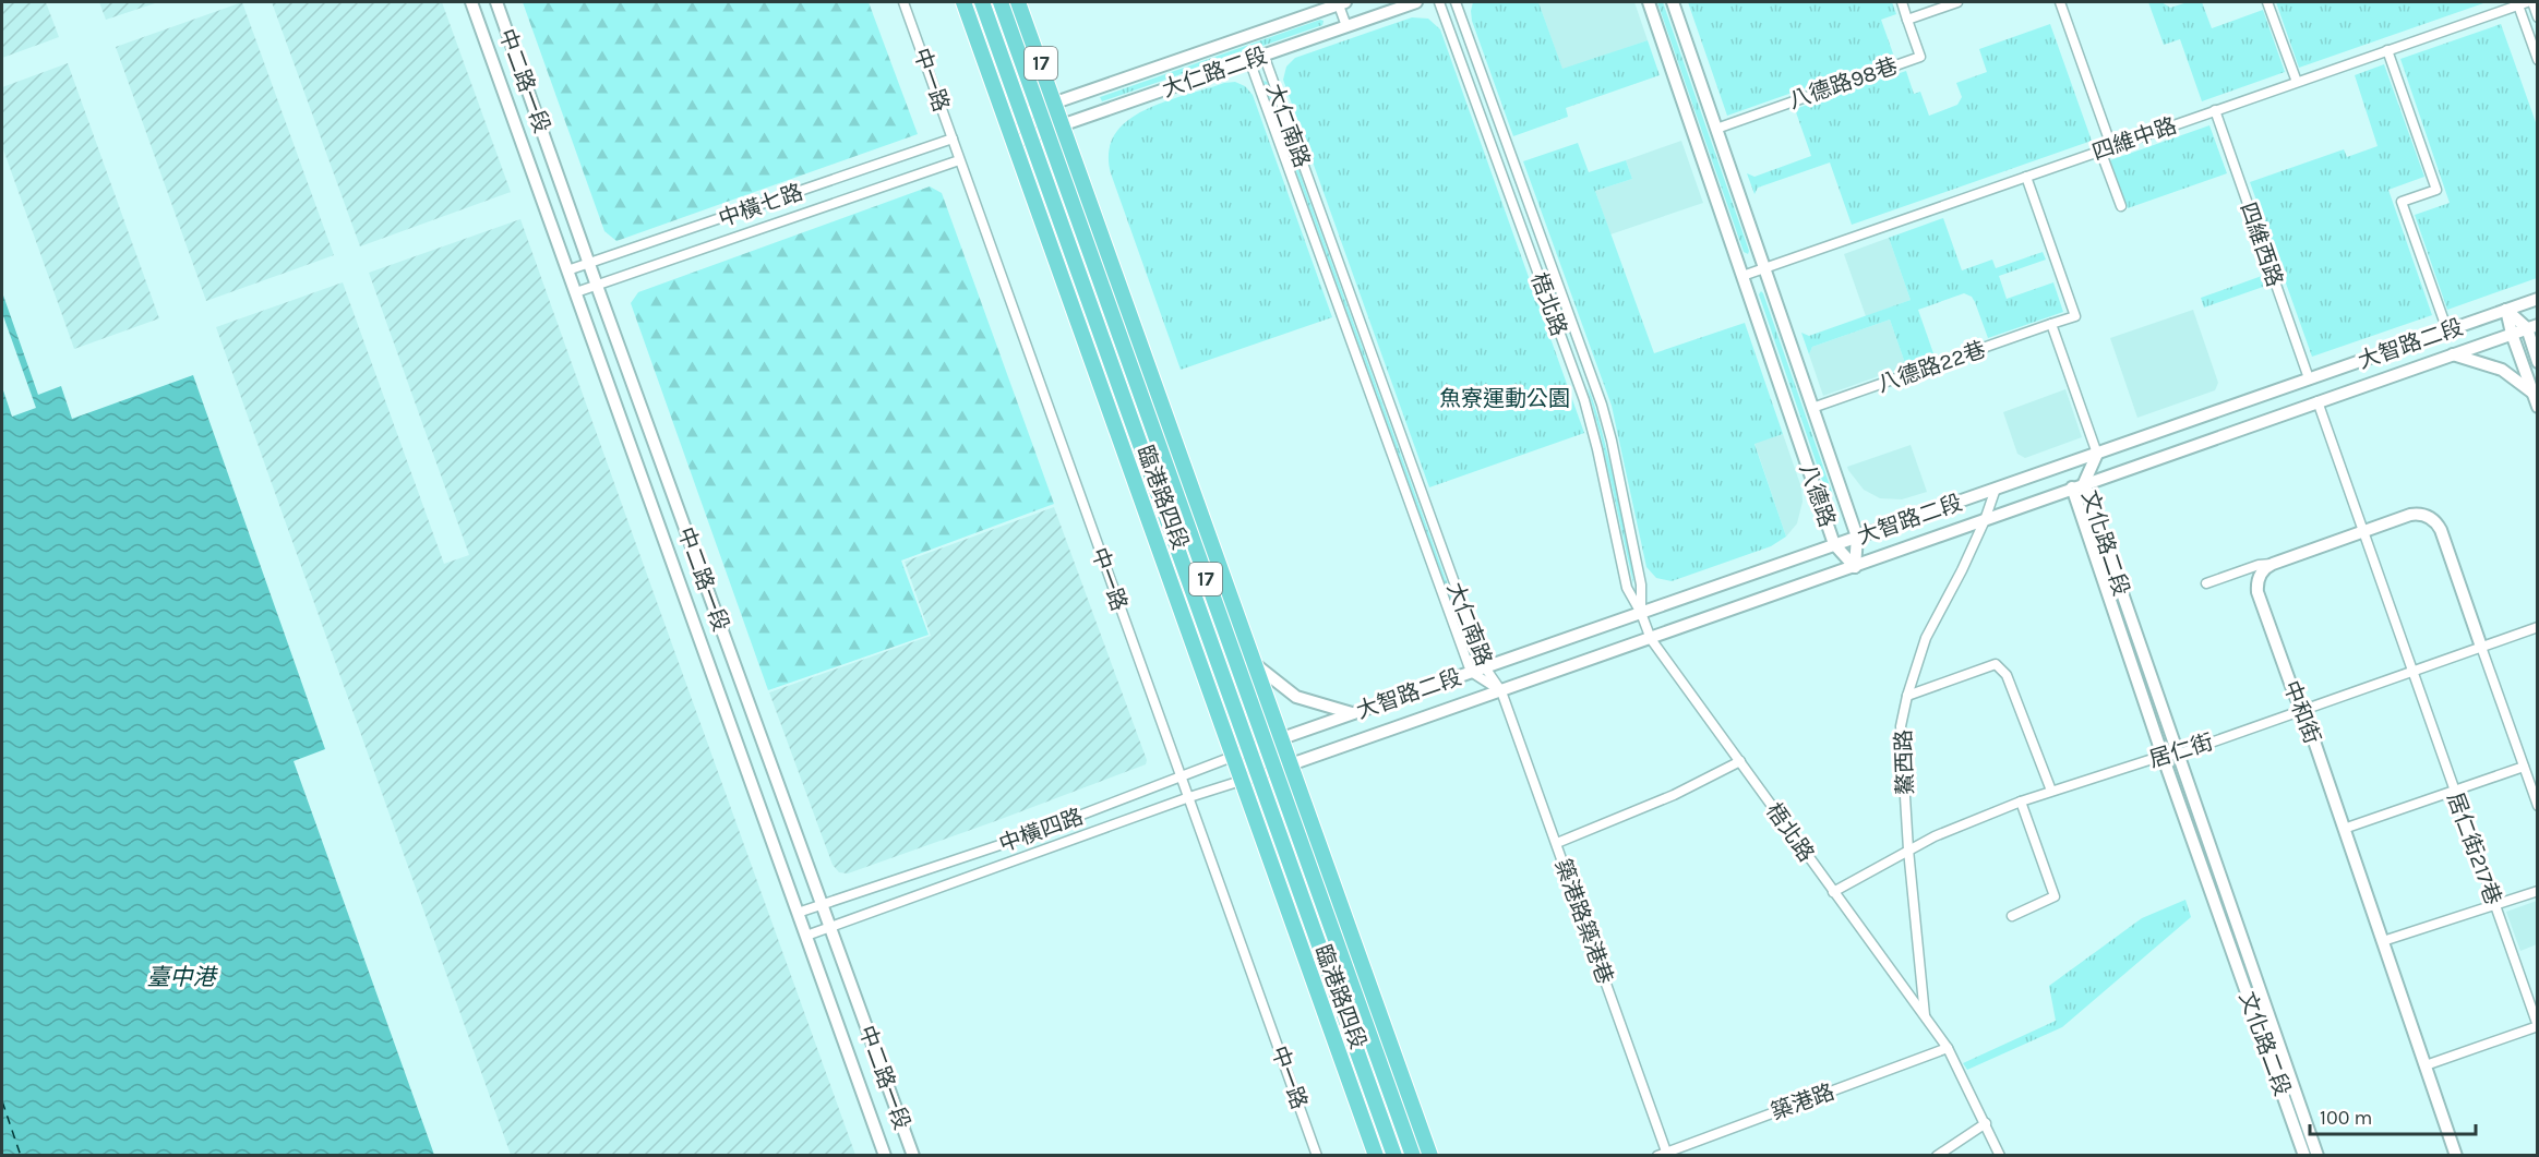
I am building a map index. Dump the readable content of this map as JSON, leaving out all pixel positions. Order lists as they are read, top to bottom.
{
  "streets": {
    "main road": ["17", "臨港路四段"],
    "street": [
      "大仁路二段",
      "中一路",
      "中二路一段",
      "八德路98巷",
      "大仁南路",
      "四維中路",
      "中橫七路",
      "四維西路",
      "梧北路",
      "大智路二段",
      "八德路22巷",
      "八德路",
      "文化路二段",
      "中和街",
      "居仁街",
      "鰲西路",
      "中橫四路",
      "居仁街217巷",
      "築港路築港巷",
      "築港路"
    ]
  },
  "crossings": [
    ["大仁路二段", "大仁南路"],
    ["大仁路二段", "臨港路四段"],
    ["中一路", "中橫七路"],
    ["中一路", "中橫四路"],
    ["中二路一段", "中橫七路"],
    ["中二路一段", "中橫四路"],
    ["八德路98巷", "八德路"],
    ["大仁南路", "大智路二段"],
    ["大仁南路", "築港路築港巷"],
    ["四維中路", "四維西路"],
    ["四維中路", "八德路22巷"],
    ["四維中路", "八德路"],
    ["四維西路", "大智路二段"],
    ["梧北路", "大智路二段"],
    ["梧北路", "居仁街"],
    ["梧北路", "鰲西路"],
    ["梧北路", "築港路"],
    ["大智路二段", "八德路"],
    ["大智路二段", "臨港路四段"],
    ["大智路二段", "文化路二段"],
    ["大智路二段", "鰲西路"],
    ["大智路二段", "中橫四路"],
    ["大智路二段", "居仁街217巷"],
    ["大智路二段", "築港路築港巷"],
    ["八德路22巷", "八德路"],
    ["臨港路四段", "中橫四路"],
    ["文化路二段", "居仁街"],
    ["中和街", "居仁街"],
    ["居仁街", "鰲西路"],
    ["居仁街", "居仁街217巷"],
    ["築港路築港巷", "築港路"]
  ],
  "water": ["臺中港"],
  "parks": ["魚寮運動公園"],
  "scale_bar": "100 m"
}
